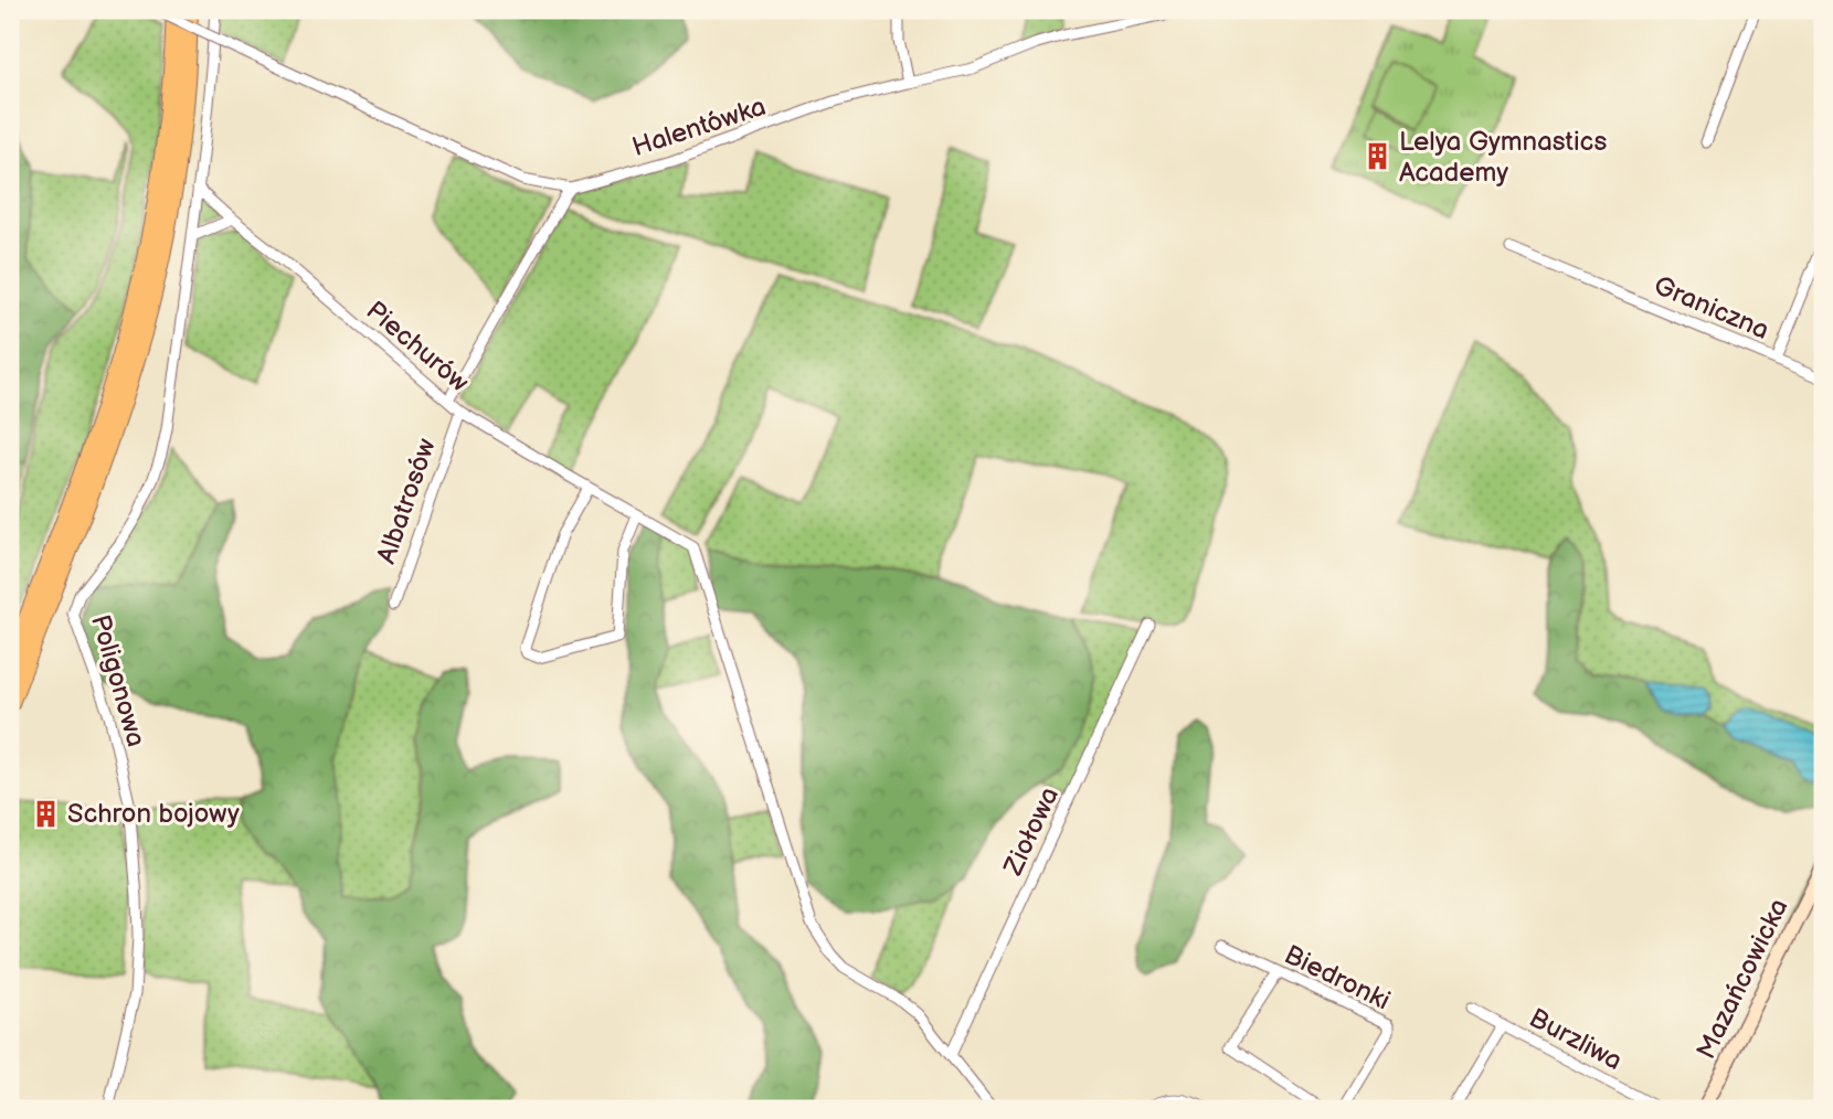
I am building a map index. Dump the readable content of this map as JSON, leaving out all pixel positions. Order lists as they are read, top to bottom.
{
  "streets": {
    "street": [
      "Halentówka",
      "Graniczna",
      "Piechurów",
      "Albatrosów",
      "Poligonowa",
      "Ziołowa",
      "Biedronki",
      "Mazańcowicka",
      "Burzliwa"
    ]
  },
  "crossings": [
    ["Piechurów", "Albatrosów"],
    ["Piechurów", "Poligonowa"],
    ["Piechurów", "Ziołowa"]
  ],
  "places": {
    "building": ["Lelya Gymnastics Academy", "Schron bojowy"]
  }
}
